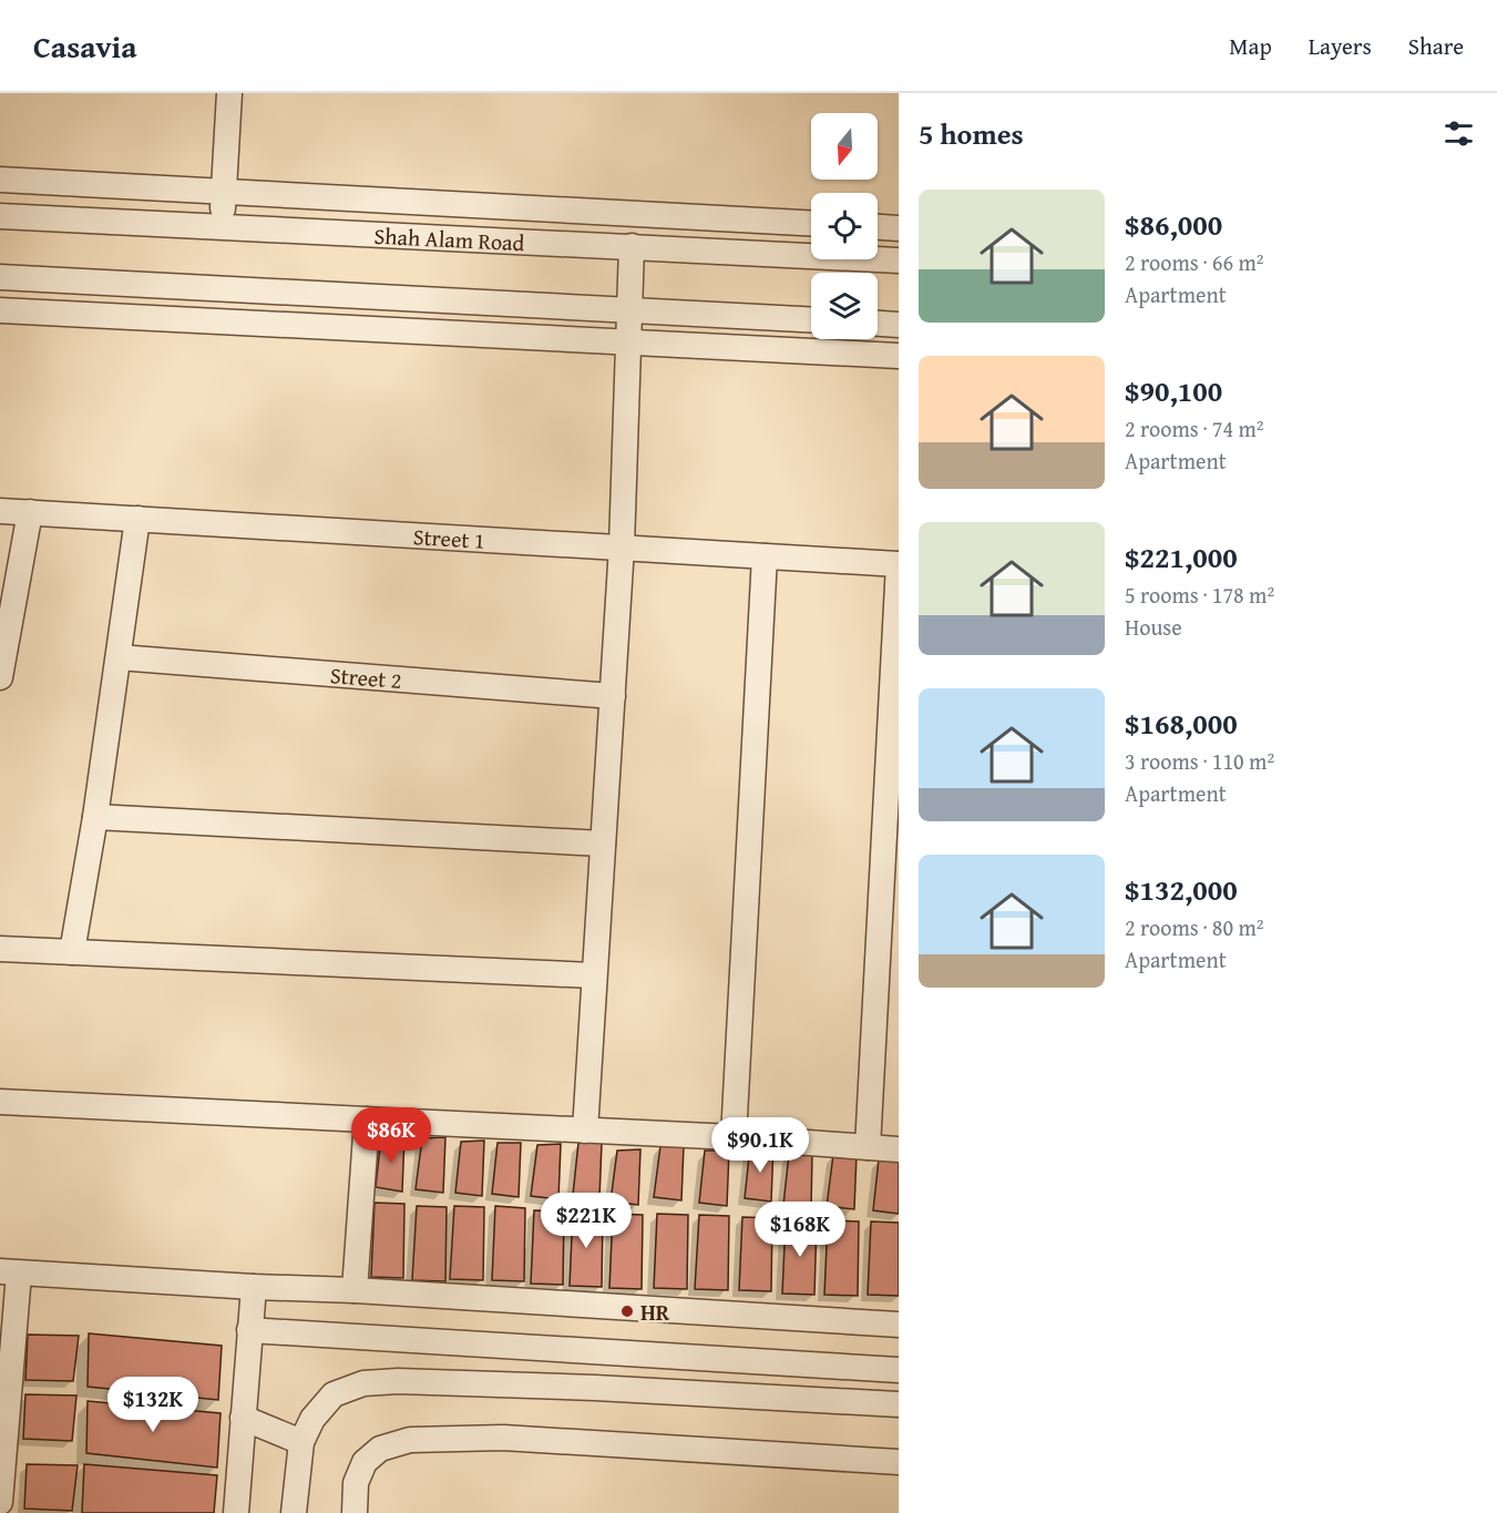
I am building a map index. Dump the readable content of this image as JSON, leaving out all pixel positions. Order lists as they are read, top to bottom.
{
  "streets": {
    "street": ["Shah Alam Road", "Street 1", "Street 2"]
  },
  "places": ["HR"],
  "north": "bottom",
  "page": {
    "header": "Casavia",
    "nav": ["Map", "Layers", "Share"],
    "heading": "5 homes",
    "list": [
      {
        "name": "$86,000",
        "note": "2 rooms · 66 m² · Apartment"
      },
      {
        "name": "$90,100",
        "note": "2 rooms · 74 m² · Apartment"
      },
      {
        "name": "$221,000",
        "note": "5 rooms · 178 m² · House"
      },
      {
        "name": "$168,000",
        "note": "3 rooms · 110 m² · Apartment"
      },
      {
        "name": "$132,000",
        "note": "2 rooms · 80 m² · Apartment"
      }
    ],
    "price": [
      "$86K",
      "$90.1K",
      "$221K",
      "$168K",
      "$132K"
    ]
  }
}
